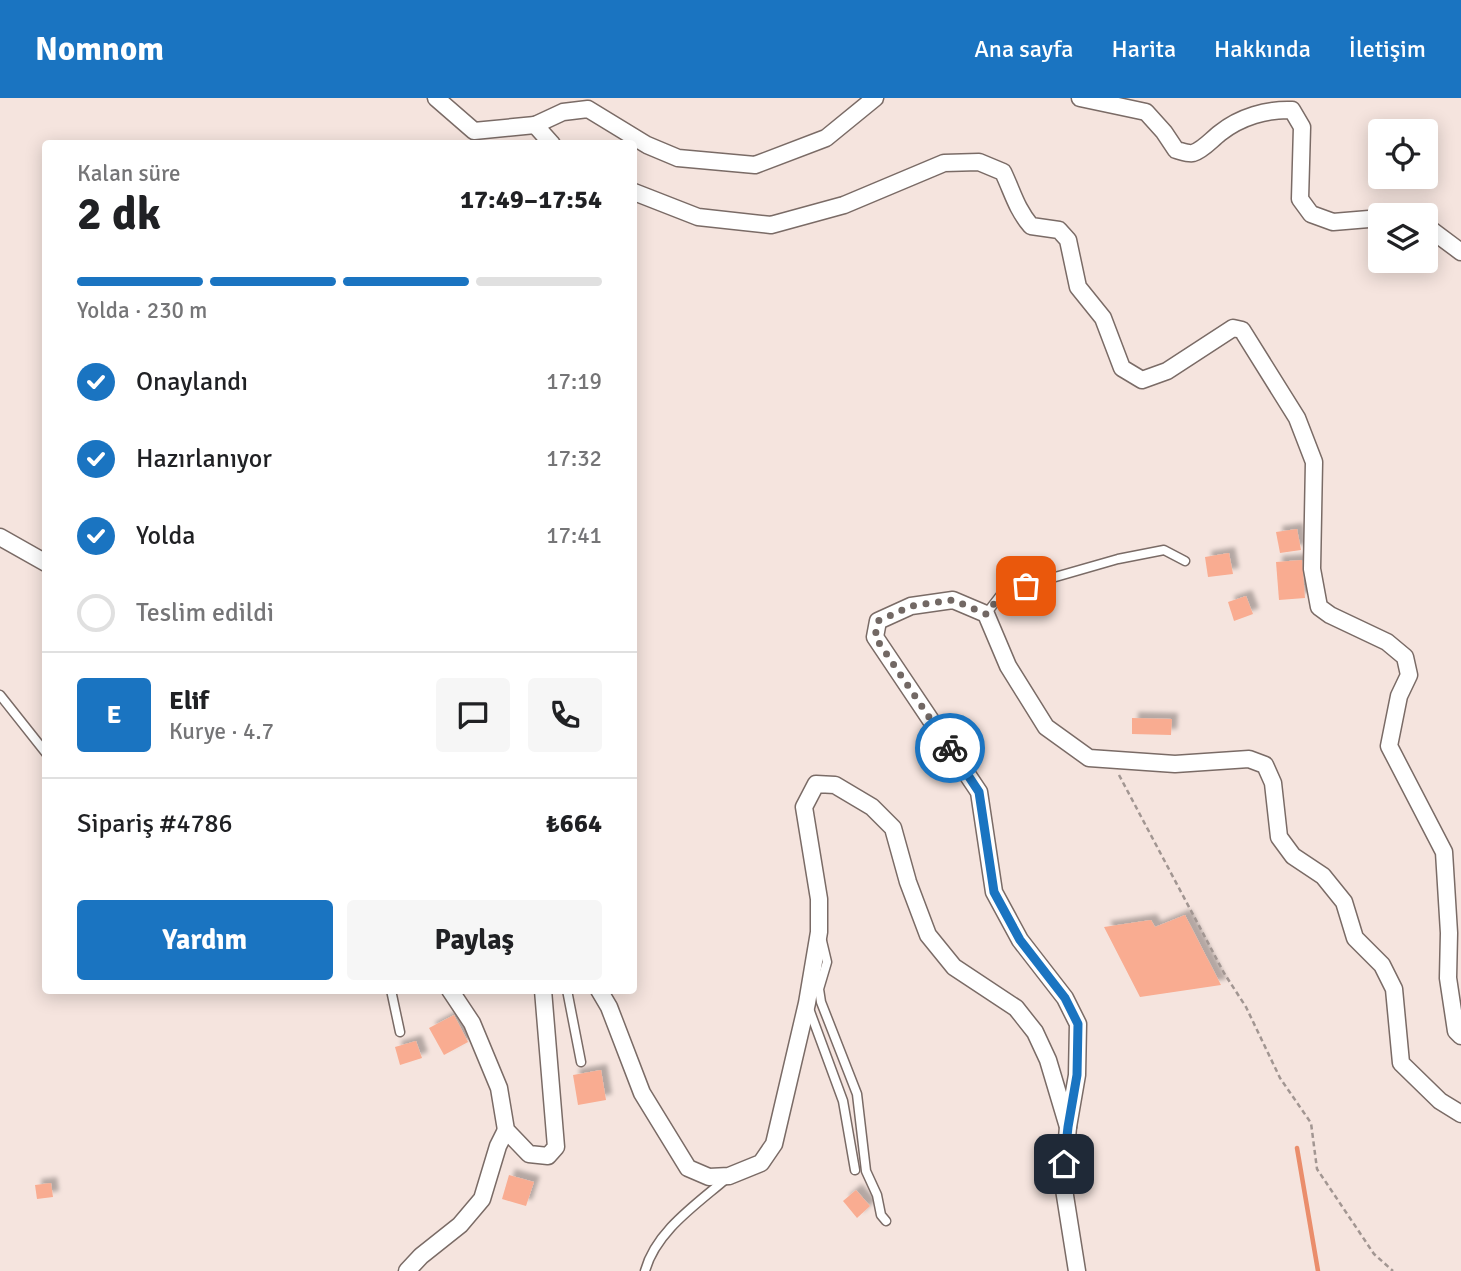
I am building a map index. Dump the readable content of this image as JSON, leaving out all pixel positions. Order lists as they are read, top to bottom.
{
  "page": {
    "header": "Nomnom",
    "nav": [
      "Ana sayfa",
      "Harita",
      "Hakkında",
      "İletişim"
    ],
    "heading": ["2 dk", "Kalan süre", "17:49–17:54"],
    "panel": [
      "Elif",
      "Kurye · 4.7",
      "Sipariş #4786",
      "₺664"
    ],
    "bar": "Yolda · 230 m",
    "list": [
      ["Onaylandı", "17:19"],
      ["Hazırlanıyor", "17:32"],
      ["Yolda", "17:41"],
      "Teslim edildi"
    ],
    "round": "E",
    "buttons": ["Yardım", "Paylaş"]
  }
}
